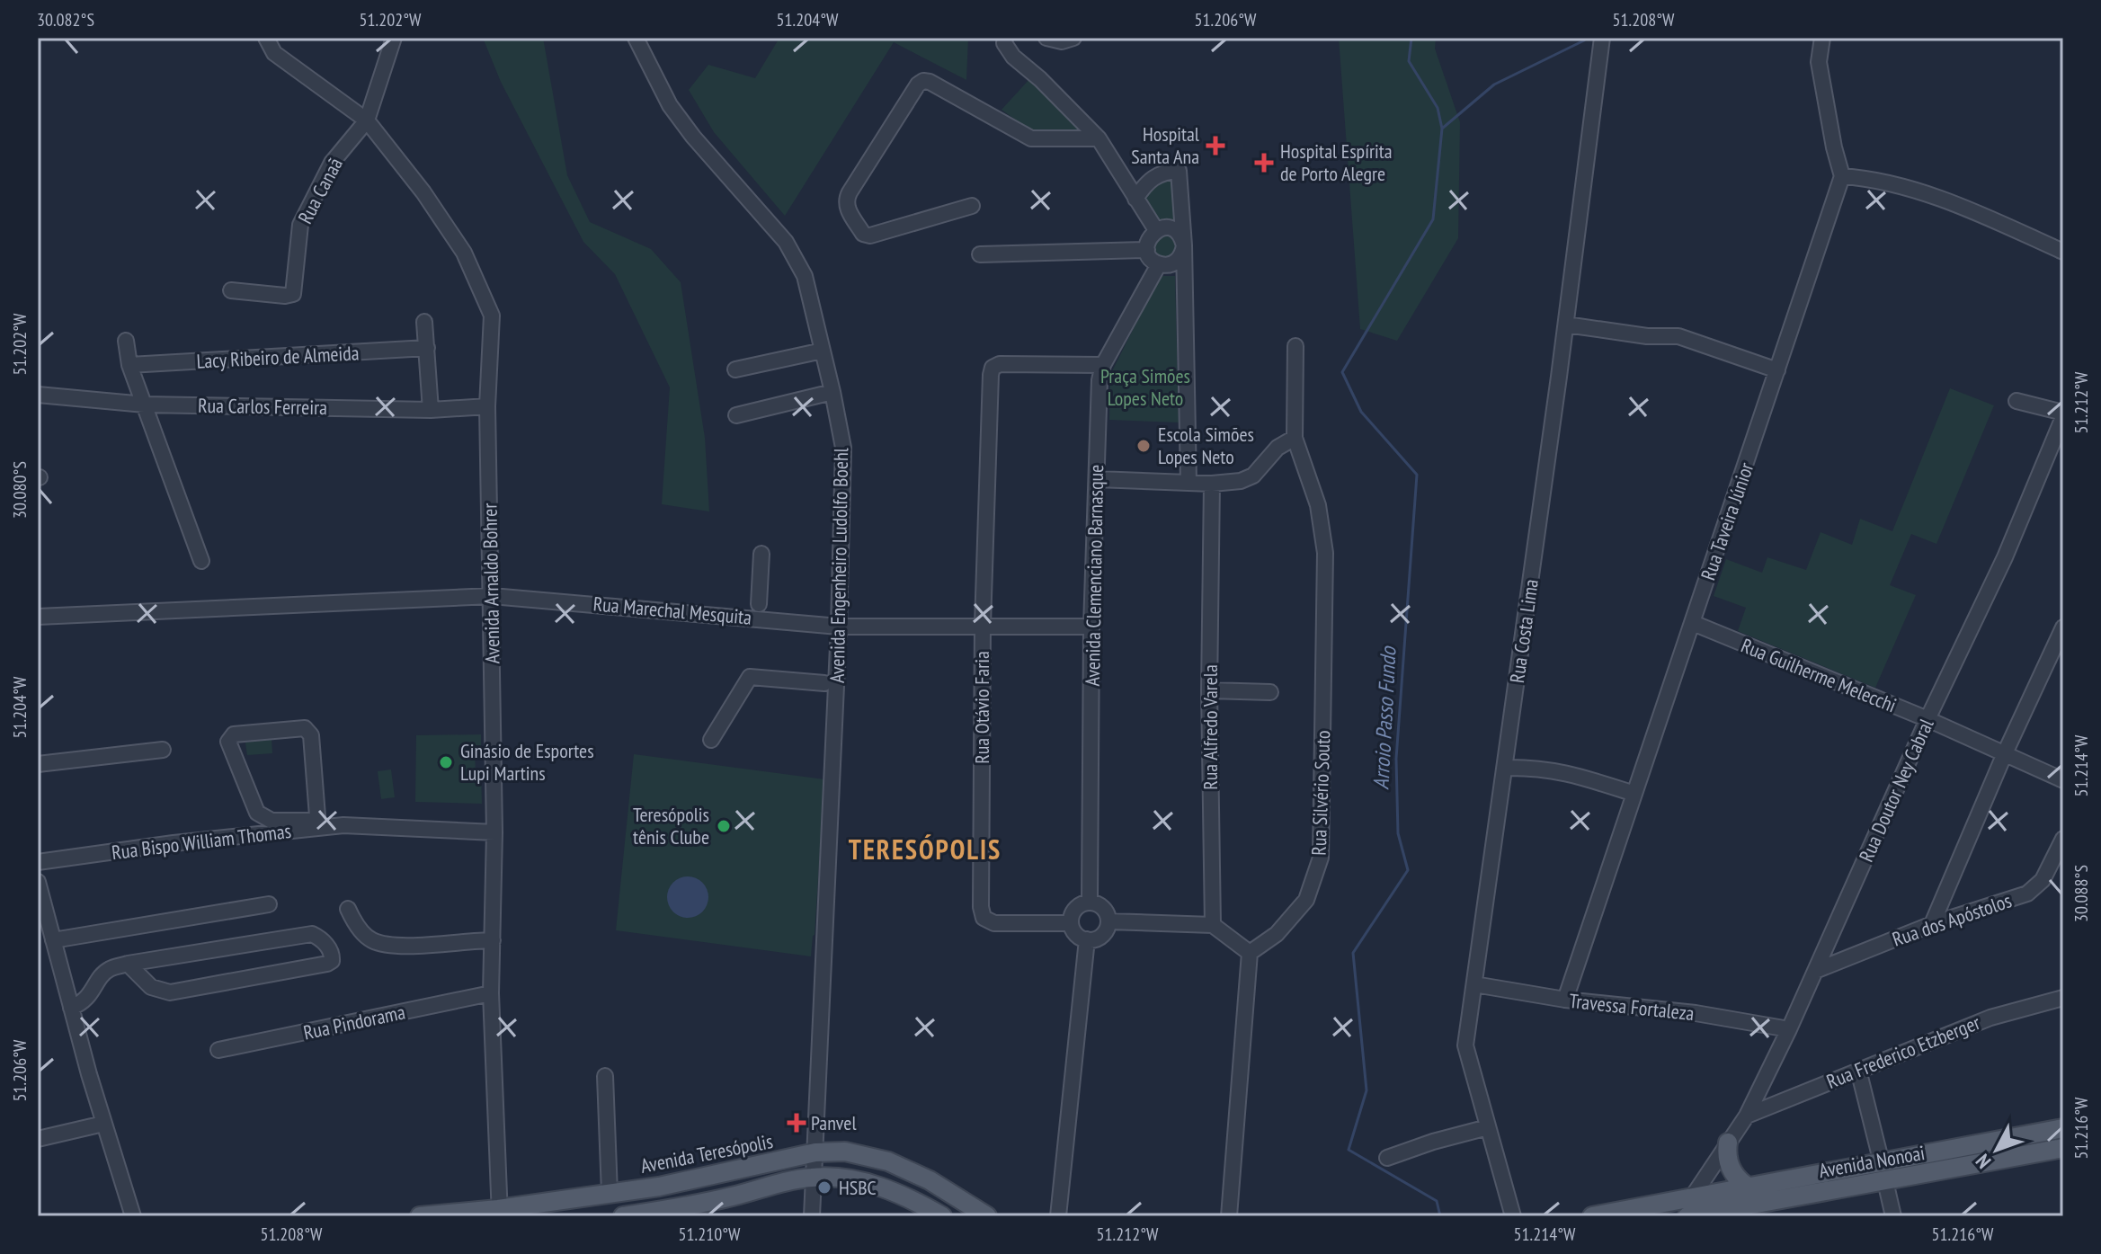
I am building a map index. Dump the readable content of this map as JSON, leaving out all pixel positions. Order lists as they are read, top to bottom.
{
  "streets": {
    "main road": ["Avenida Teresópolis", "Avenida Nonoai"],
    "street": [
      "Rua Canaã",
      "Lacy Ribeiro de Almeida",
      "Rua Carlos Ferreira",
      "Rua Taveira Júnior",
      "Avenida Engenheiro Ludolfo Boehl",
      "Avenida Clemenciano Barnasque",
      "Avenida Arnaldo Bohrer",
      "Rua Marechal Mesquita",
      "Rua Costa Lima",
      "Rua Guilherme Melecchi",
      "Rua Otávio Faria",
      "Rua Alfredo Varela",
      "Rua Doutor Ney Cabral",
      "Rua Silvério Souto",
      "Rua Bispo William Thomas",
      "Rua dos Apóstolos",
      "Travessa Fortaleza",
      "Rua Pindorama",
      "Rua Frederico Etzberger"
    ]
  },
  "crossings": [
    ["Rua Canaã", "Avenida Arnaldo Bohrer"],
    ["Rua Carlos Ferreira", "Avenida Arnaldo Bohrer"],
    ["Rua Taveira Júnior", "Rua Guilherme Melecchi"],
    ["Rua Taveira Júnior", "Travessa Fortaleza"],
    ["Avenida Engenheiro Ludolfo Boehl", "Rua Marechal Mesquita"],
    ["Avenida Engenheiro Ludolfo Boehl", "Avenida Teresópolis"],
    ["Avenida Clemenciano Barnasque", "Rua Marechal Mesquita"],
    ["Avenida Clemenciano Barnasque", "Rua Otávio Faria"],
    ["Avenida Arnaldo Bohrer", "Rua Marechal Mesquita"],
    ["Avenida Arnaldo Bohrer", "Rua Bispo William Thomas"],
    ["Avenida Arnaldo Bohrer", "Rua Pindorama"],
    ["Avenida Arnaldo Bohrer", "Avenida Teresópolis"],
    ["Rua Marechal Mesquita", "Rua Otávio Faria"],
    ["Rua Costa Lima", "Travessa Fortaleza"],
    ["Rua Guilherme Melecchi", "Rua Doutor Ney Cabral"],
    ["Rua Doutor Ney Cabral", "Rua dos Apóstolos"],
    ["Rua Doutor Ney Cabral", "Travessa Fortaleza"],
    ["Rua Doutor Ney Cabral", "Rua Frederico Etzberger"],
    ["Rua Doutor Ney Cabral", "Avenida Nonoai"]
  ],
  "districts": ["TERESÓPOLIS"],
  "water": ["Arroio Passo Fundo"],
  "parks": ["Praça Simões Lopes Neto"],
  "places": {
    "health": ["Hospital Santa Ana", "Hospital Espírita de Porto Alegre", "Panvel"],
    "other": [
      "Escola Simões Lopes Neto",
      "Ginásio de Esportes Lupi Martins",
      "Teresópolis tênis Clube",
      "HSBC"
    ]
  },
  "north": "bottom left",
  "coordinates": [
    "30.082°S",
    "51.202°W",
    "51.204°W",
    "51.206°W",
    "51.208°W",
    "51.212°W",
    "30.080°S",
    "51.214°W",
    "30.088°S",
    "51.216°W",
    "51.210°W"
  ]
}
